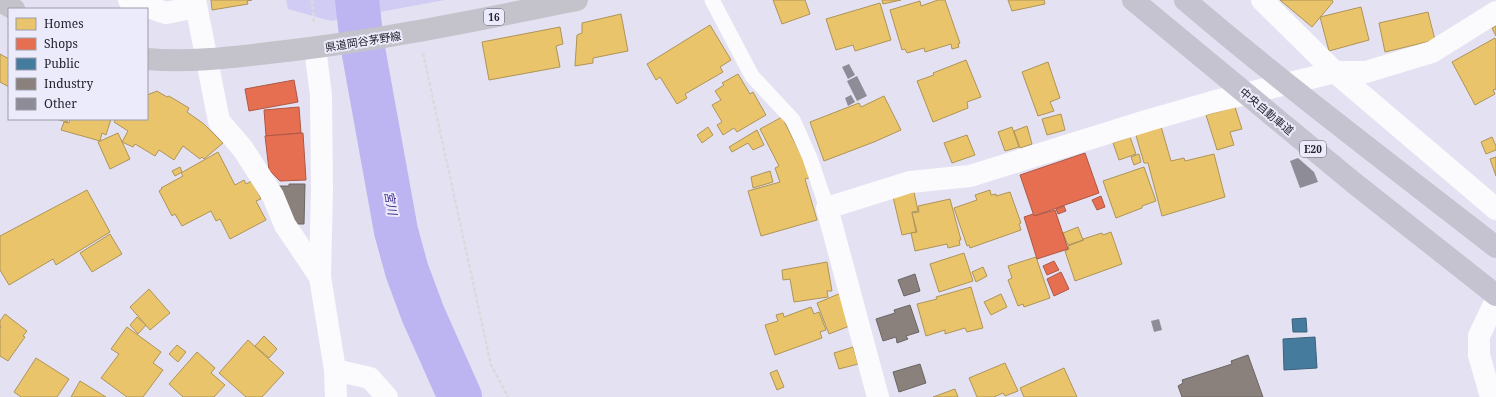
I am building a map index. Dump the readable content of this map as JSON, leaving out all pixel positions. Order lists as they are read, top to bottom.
{
  "streets": {
    "highway": ["中央自動車道", "E20"],
    "main road": ["16", "県道岡谷茅野線"]
  },
  "water": ["宮川"],
  "legend": [
    "Homes",
    "Shops",
    "Public",
    "Industry",
    "Other"
  ]
}
